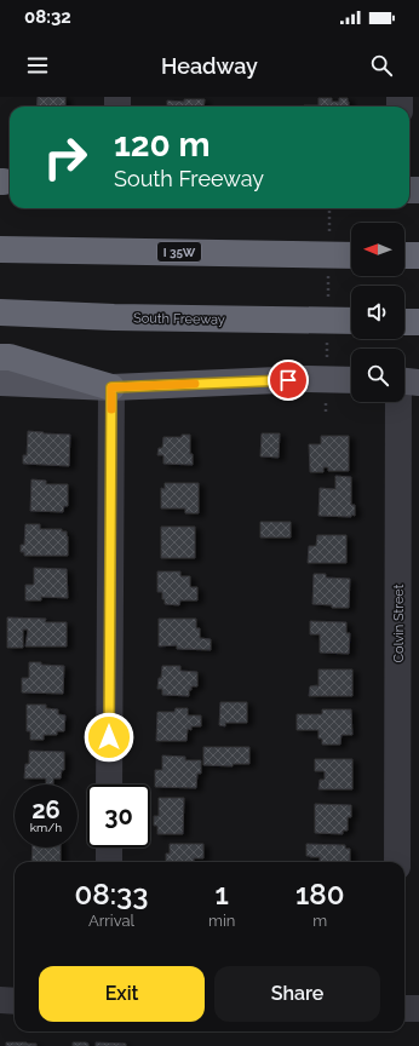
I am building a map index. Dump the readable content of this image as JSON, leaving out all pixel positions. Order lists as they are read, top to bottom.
{
  "streets": {
    "highway": ["I 35W", "South Freeway"],
    "street": ["Colvin Street"]
  },
  "north": "left",
  "page": {
    "status": "08:32",
    "header": "Headway",
    "turn": ["120 m", "South Freeway"],
    "speed": "26 km/h",
    "limit": "30",
    "eta": [
      "08:33",
      "Arrival",
      "1",
      "min",
      "180",
      "m"
    ],
    "buttons": ["Exit", "Share"]
  }
}
